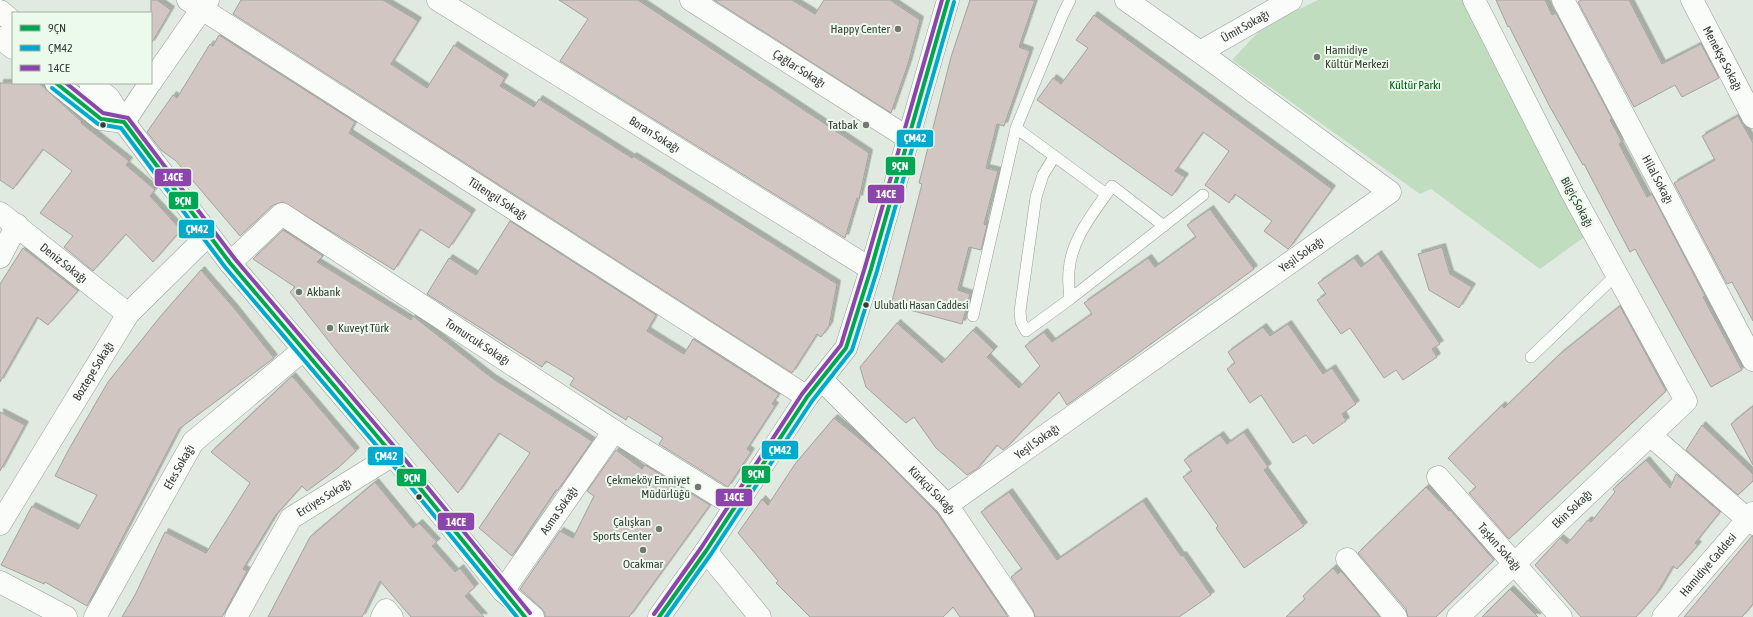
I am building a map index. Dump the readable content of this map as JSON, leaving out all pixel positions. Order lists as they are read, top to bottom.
{
  "streets": {
    "street": [
      "Ümit Sokağı",
      "Menekşe Sokağı",
      "Çağlar Sokağı",
      "Boran Sokağı",
      "Hilal Sokağı",
      "Tütengil Sokağı",
      "Bilgiç Sokağı",
      "Yeşil Sokağı",
      "Deniz Sokağı",
      "Tomurcuk Sokağı",
      "Boztepe Sokağı",
      "Efes Sokağı",
      "Kürkçü Sokağı",
      "Erciyes Sokağı",
      "Ekin Sokağı",
      "Asma Sokağı",
      "Taşkın Sokağı",
      "Hamidiye Caddesi"
    ]
  },
  "crossings": [
    ["Ümit Sokağı", "Yeşil Sokağı"],
    ["Bilgiç Sokağı", "Ekin Sokağı"],
    ["Yeşil Sokağı", "Kürkçü Sokağı"],
    ["Deniz Sokağı", "Boztepe Sokağı"],
    ["Tomurcuk Sokağı", "Asma Sokağı"],
    ["Ekin Sokağı", "Taşkın Sokağı"]
  ],
  "parks": ["Kültür Parkı"],
  "places": [
    "Happy Center",
    "Hamidiye Kültür Merkezi",
    "Tatbak",
    "Akbank",
    "Ulubatlı Hasan Caddesi",
    "Kuveyt Türk",
    "Çekmeköy Emniyet Müdürlüğü",
    "Çalışkan Sports Center",
    "Ocakmar"
  ],
  "lines": ["transit line 9ÇN", "transit line 14CE", "transit line ÇM42"],
  "legend": ["9ÇN", "ÇM42", "14CE"]
}
